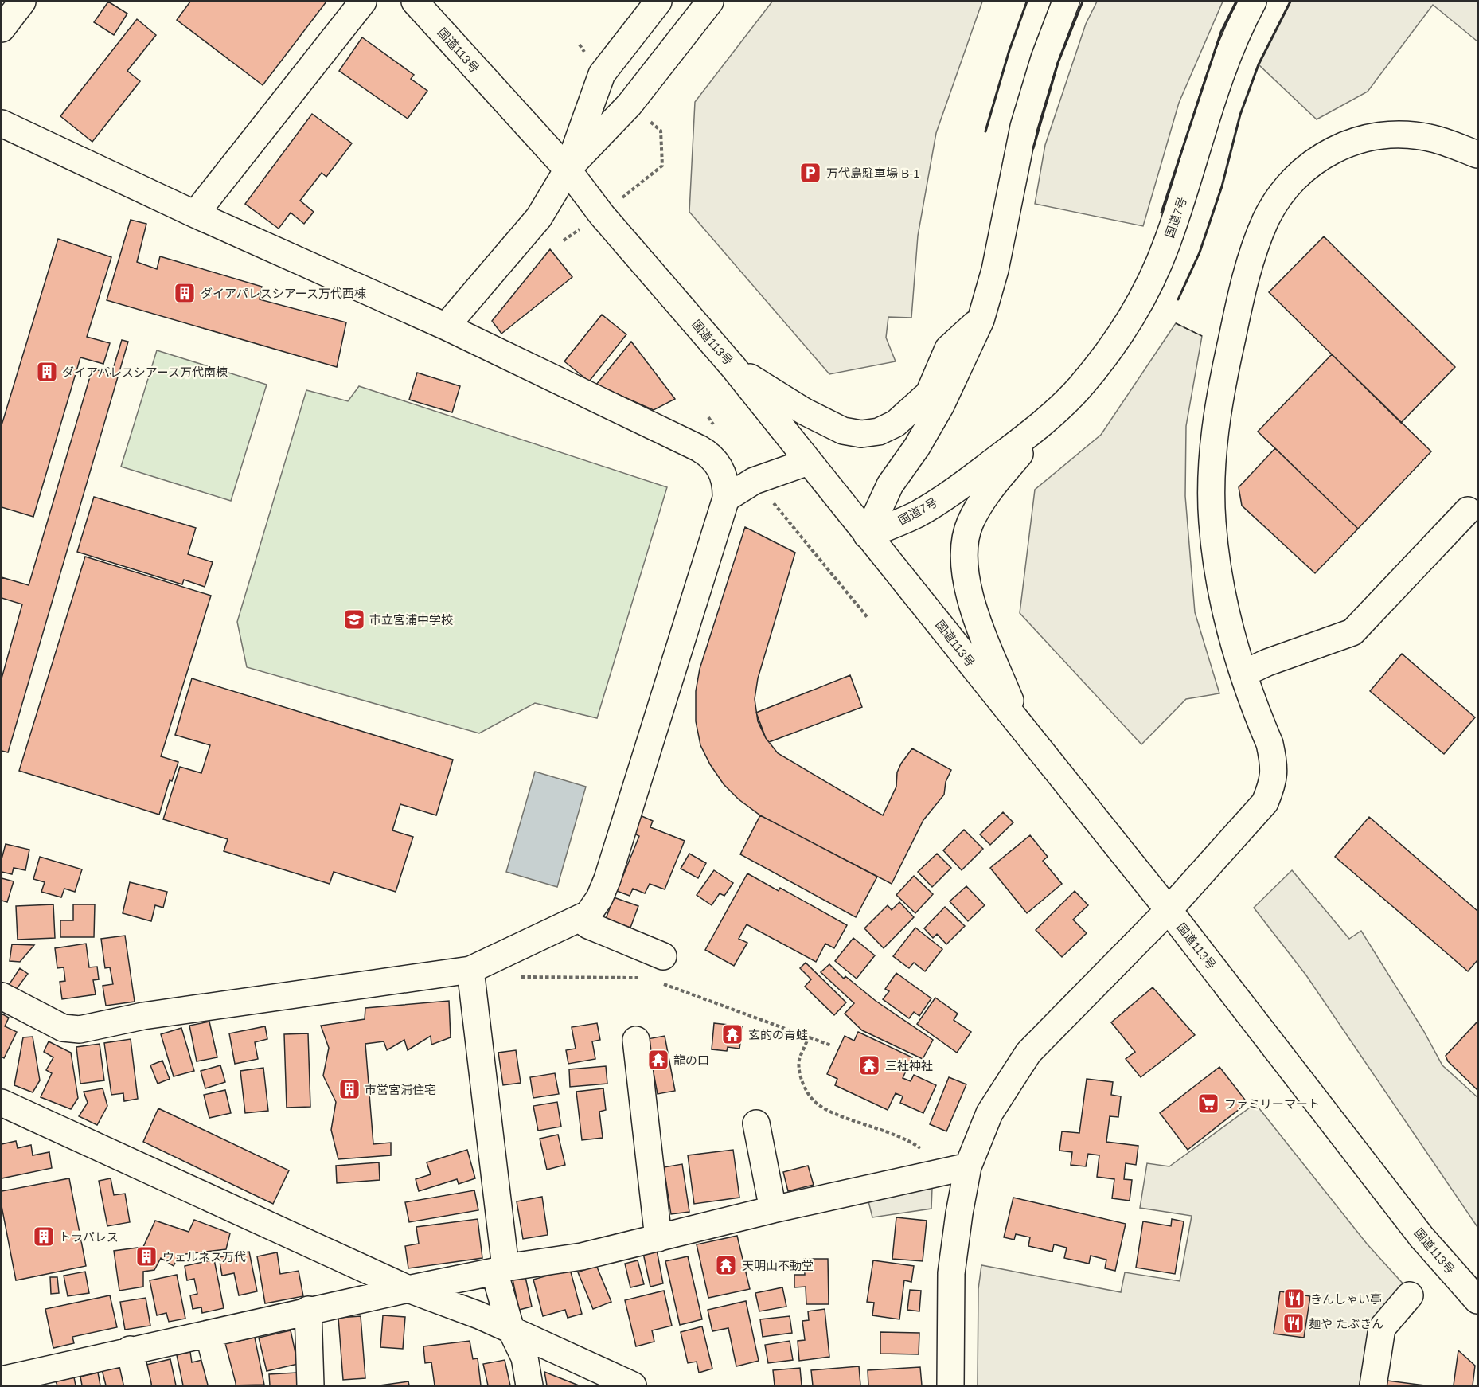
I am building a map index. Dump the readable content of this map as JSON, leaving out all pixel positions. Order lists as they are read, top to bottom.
{
  "streets": {
    "main road": ["国道113号", "国道7号"]
  },
  "crossings": [
    ["国道113号", "国道7号"]
  ],
  "places": {
    "parking": ["万代島駐車場 B-1"],
    "building": [
      "ダイアパレスシアース万代西棟",
      "ダイアパレスシアース万代南棟",
      "市営宮浦住宅",
      "トラパレス",
      "ウェルネス万代"
    ],
    "school or university": ["市立宮浦中学校"],
    "temple": [
      "玄的の青蛙",
      "龍の口",
      "三社神社",
      "天明山不動堂"
    ],
    "supermarket": ["ファミリーマート"],
    "restaurant": ["きんしゃい亭", "麺や たぶきん"]
  }
}
